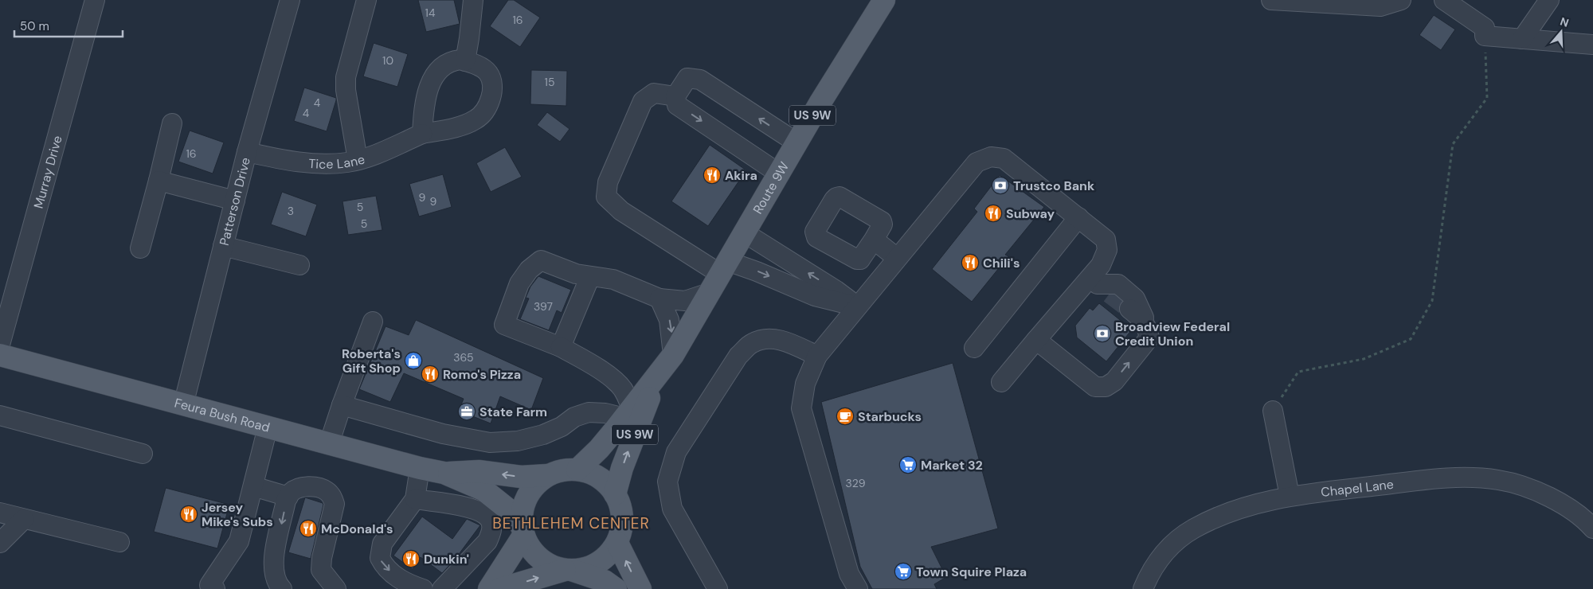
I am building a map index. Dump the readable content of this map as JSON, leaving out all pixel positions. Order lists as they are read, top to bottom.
{
  "streets": {
    "main road": ["US 9W", "Route 9W", "Feura Bush Road"],
    "street": [
      "Tice Lane",
      "Murray Drive",
      "Patterson Drive",
      "Chapel Lane"
    ]
  },
  "crossings": [
    ["Tice Lane", "Patterson Drive"],
    ["Route 9W", "Feura Bush Road"],
    ["Patterson Drive", "Feura Bush Road"]
  ],
  "districts": ["BETHLEHEM CENTER"],
  "places": {
    "restaurant": [
      "Akira",
      "Subway",
      "Chili's",
      "Romo's Pizza",
      "Jersey Mike's Subs",
      "McDonald's",
      "Dunkin'"
    ],
    "bank": ["Trustco Bank", "Broadview Federal Credit Union"],
    "shop": ["Roberta's Gift Shop"],
    "office": ["State Farm"],
    "cafe": ["Starbucks"],
    "supermarket": ["Market 32", "Town Squire Plaza"]
  },
  "house_numbers": [
    "14",
    "16",
    "10",
    "15",
    "4",
    "4",
    "16",
    "9",
    "9",
    "5",
    "3",
    "5",
    "397",
    "365",
    "329"
  ],
  "scale_bar": "50 m",
  "north": "top"
}
